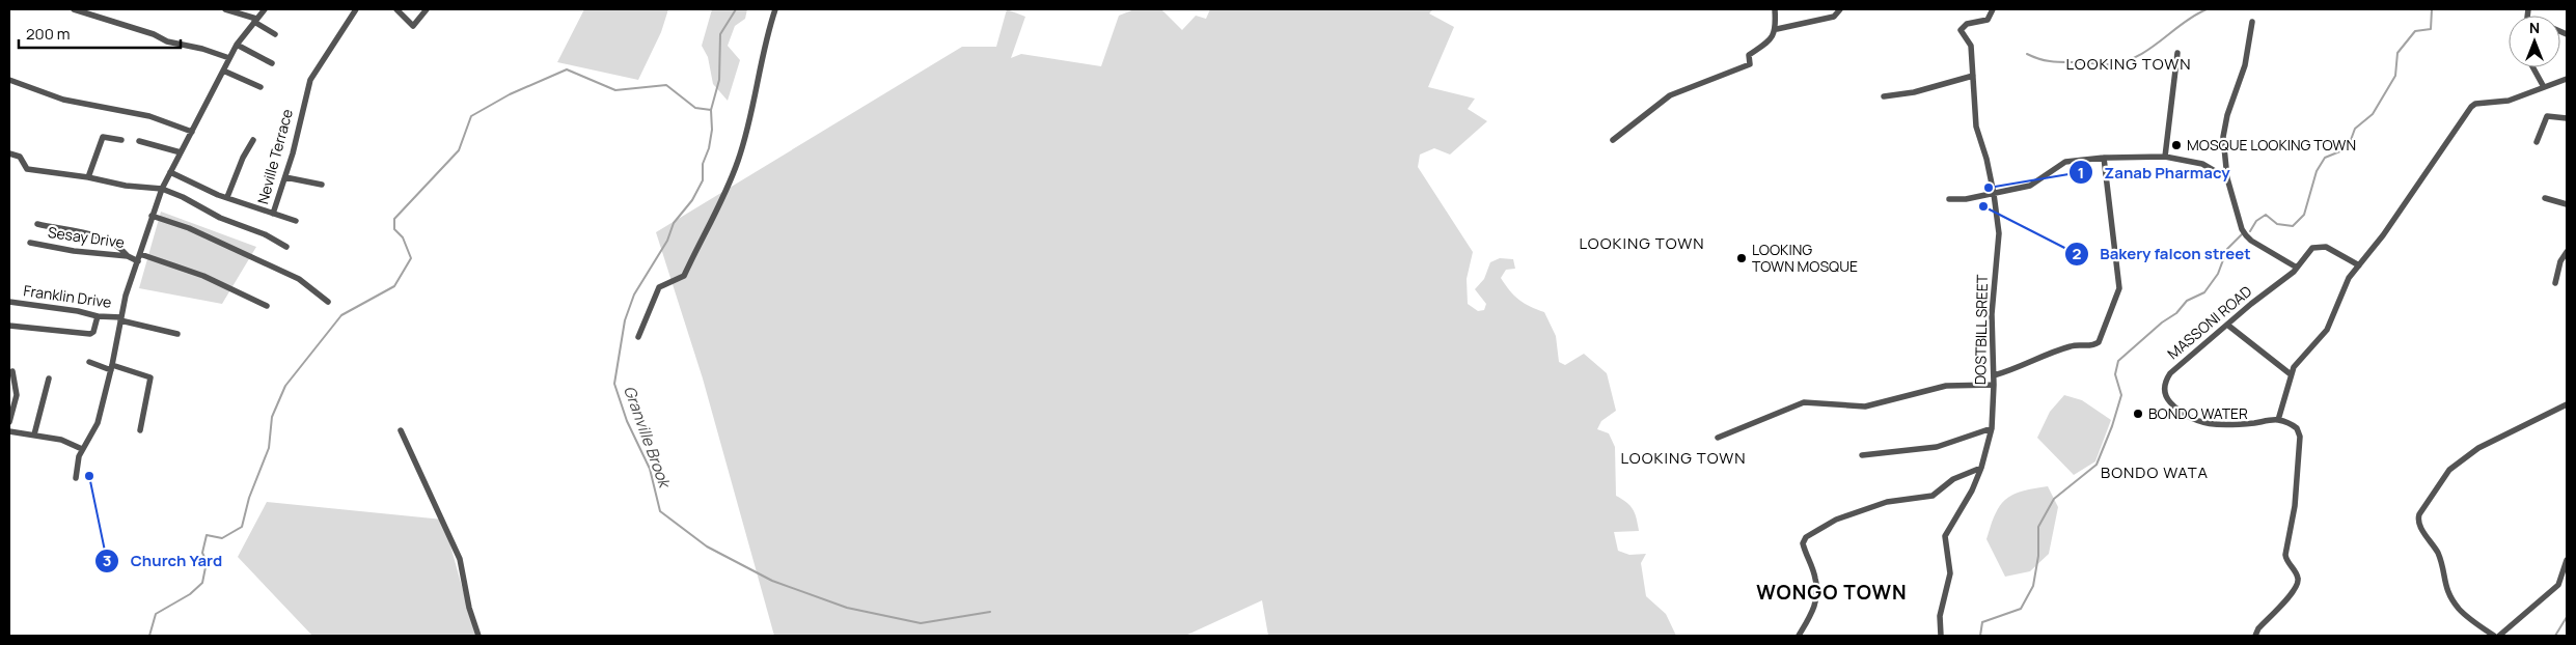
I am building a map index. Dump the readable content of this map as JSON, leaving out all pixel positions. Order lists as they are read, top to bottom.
{
  "streets": {
    "street": [
      "Neville Terrace",
      "Sesay Drive",
      "Franklin Drive",
      "MASSONI ROAD",
      "DOSTBILL SREET"
    ]
  },
  "districts": [
    "LOOKING TOWN",
    "LOOKING TOWN",
    "LOOKING TOWN",
    "BONDO WATA",
    "WONGO TOWN"
  ],
  "water": ["Granville Brook"],
  "places": [
    "MOSQUE LOOKING TOWN",
    "Zanab Pharmacy",
    "Bakery falcon street",
    "LOOKING TOWN MOSQUE",
    "BONDO WATER",
    "Church Yard"
  ],
  "scale_bar": "200 m",
  "north": "top"
}
